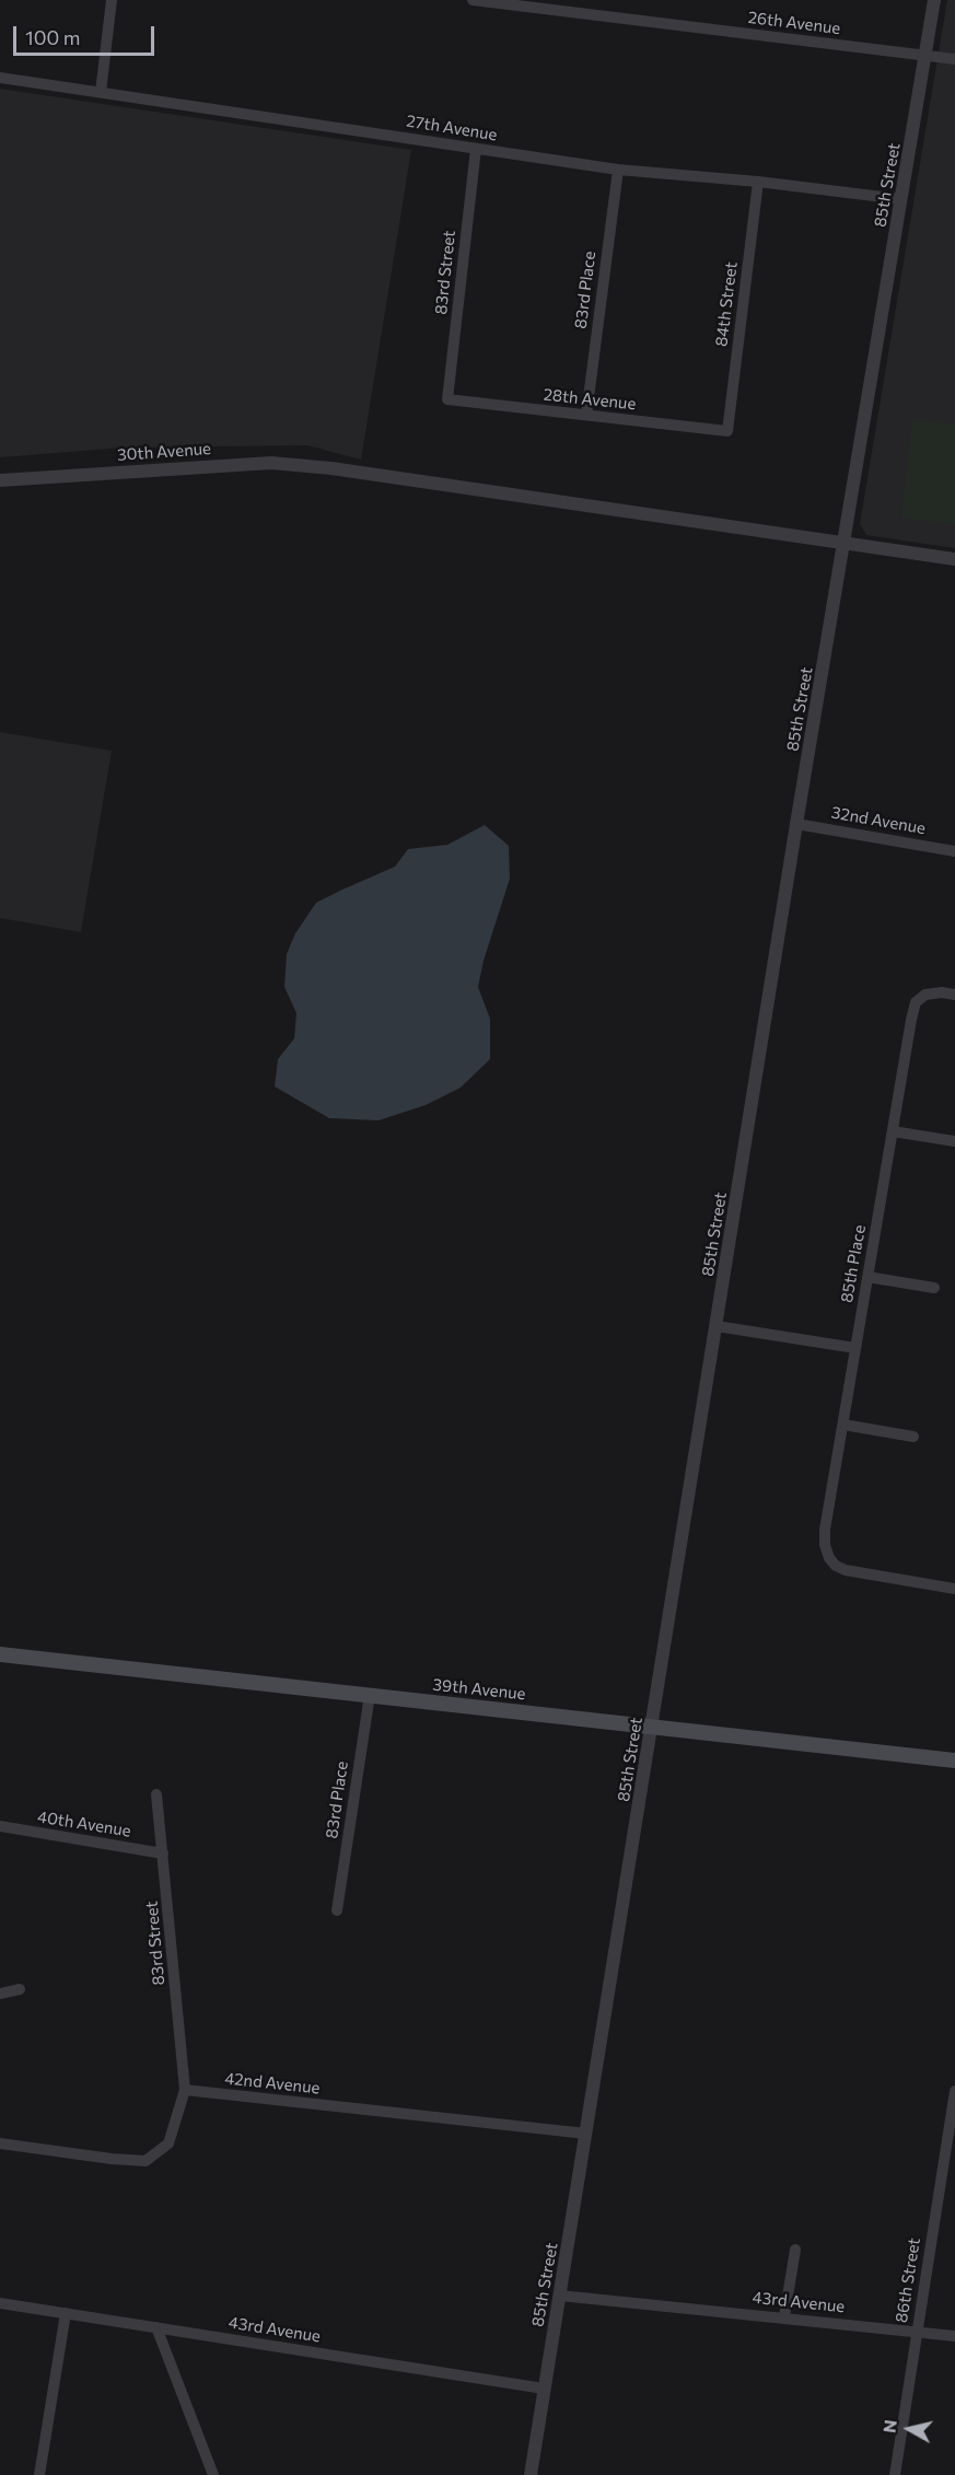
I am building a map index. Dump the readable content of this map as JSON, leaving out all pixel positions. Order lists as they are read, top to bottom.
{
  "streets": {
    "main road": ["39th Avenue"],
    "street": [
      "26th Avenue",
      "27th Avenue",
      "85th Street",
      "83rd Street",
      "83rd Place",
      "84th Street",
      "28th Avenue",
      "30th Avenue",
      "32nd Avenue",
      "85th Place",
      "40th Avenue",
      "42nd Avenue",
      "86th Street",
      "43rd Avenue"
    ]
  },
  "crossings": [
    ["26th Avenue", "85th Street"],
    ["27th Avenue", "85th Street"],
    ["27th Avenue", "83rd Street"],
    ["27th Avenue", "83rd Place"],
    ["27th Avenue", "84th Street"],
    ["85th Street", "30th Avenue"],
    ["85th Street", "32nd Avenue"],
    ["85th Street", "39th Avenue"],
    ["85th Street", "42nd Avenue"],
    ["85th Street", "43rd Avenue"],
    ["83rd Street", "28th Avenue"],
    ["83rd Street", "40th Avenue"],
    ["83rd Street", "42nd Avenue"],
    ["83rd Place", "28th Avenue"],
    ["83rd Place", "39th Avenue"],
    ["84th Street", "28th Avenue"],
    ["86th Street", "43rd Avenue"]
  ],
  "scale_bar": "100 m",
  "north": "left"
}
